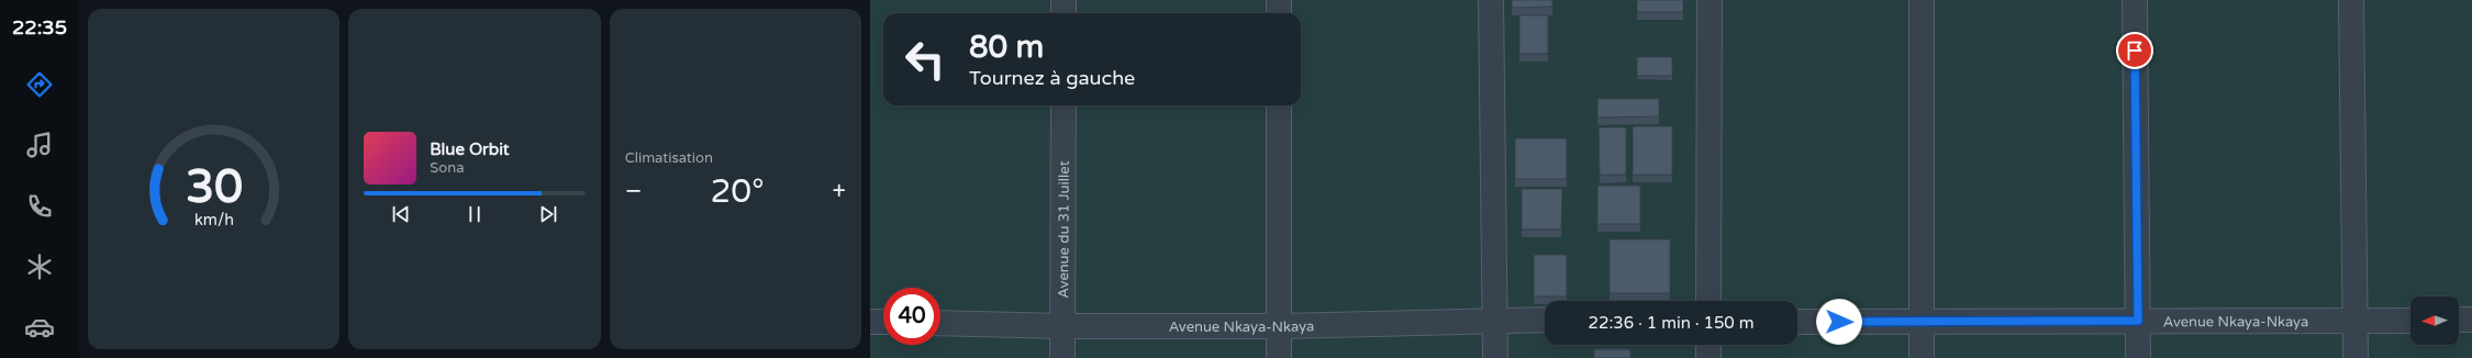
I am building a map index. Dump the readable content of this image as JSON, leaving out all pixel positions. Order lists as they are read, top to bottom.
{
  "streets": {
    "street": ["Avenue du 31 Juillet", "Avenue Nkaya-Nkaya"]
  },
  "crossings": [
    ["Avenue du 31 Juillet", "Avenue Nkaya-Nkaya"]
  ],
  "north": "left",
  "page": {
    "tabs": "22:35",
    "tile": "Climatisation",
    "turn": ["80 m", "Tournez à gauche"],
    "song": ["Blue Orbit", "Sona"],
    "heat": ["−", "20°", "+"],
    "limit": "40",
    "trip": "22:36 · 1 min · 150 m",
    "gauge": ["30", "km/h"]
  }
}
